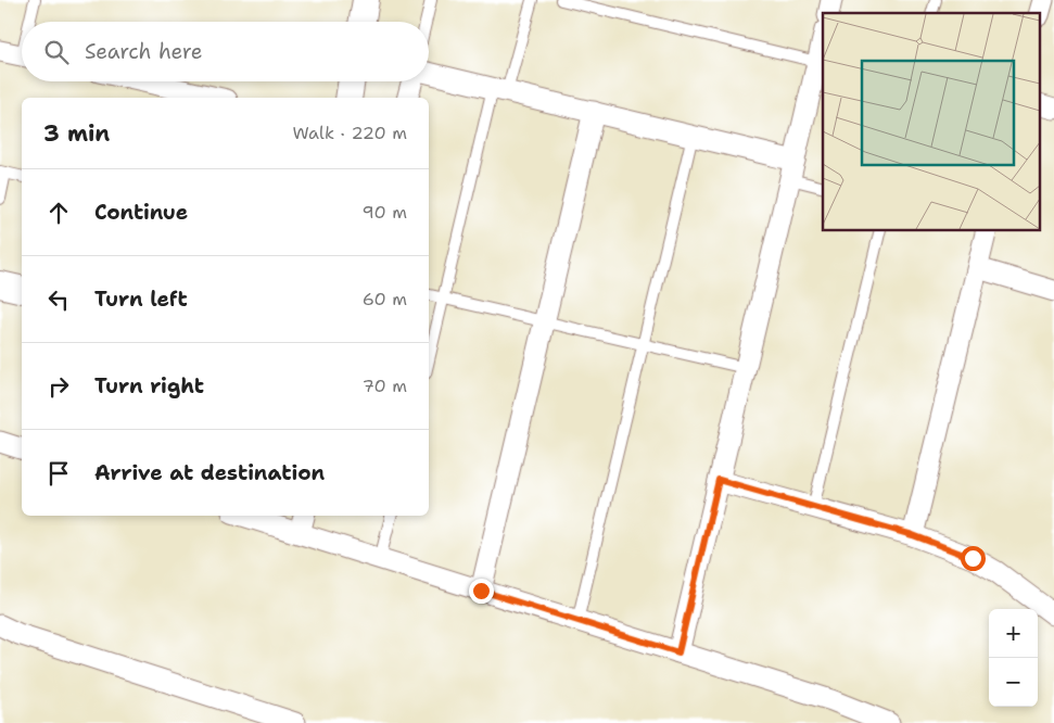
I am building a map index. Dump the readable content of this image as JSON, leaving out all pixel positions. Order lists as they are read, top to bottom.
{
  "page": {
    "search": "Search here",
    "heading": ["3 min", "Walk · 220 m"],
    "list": [
      ["Continue", "90 m"],
      ["Turn left", "60 m"],
      ["Turn right", "70 m"],
      "Arrive at destination"
    ],
    "map_buttons": ["+", "−"]
  }
}
